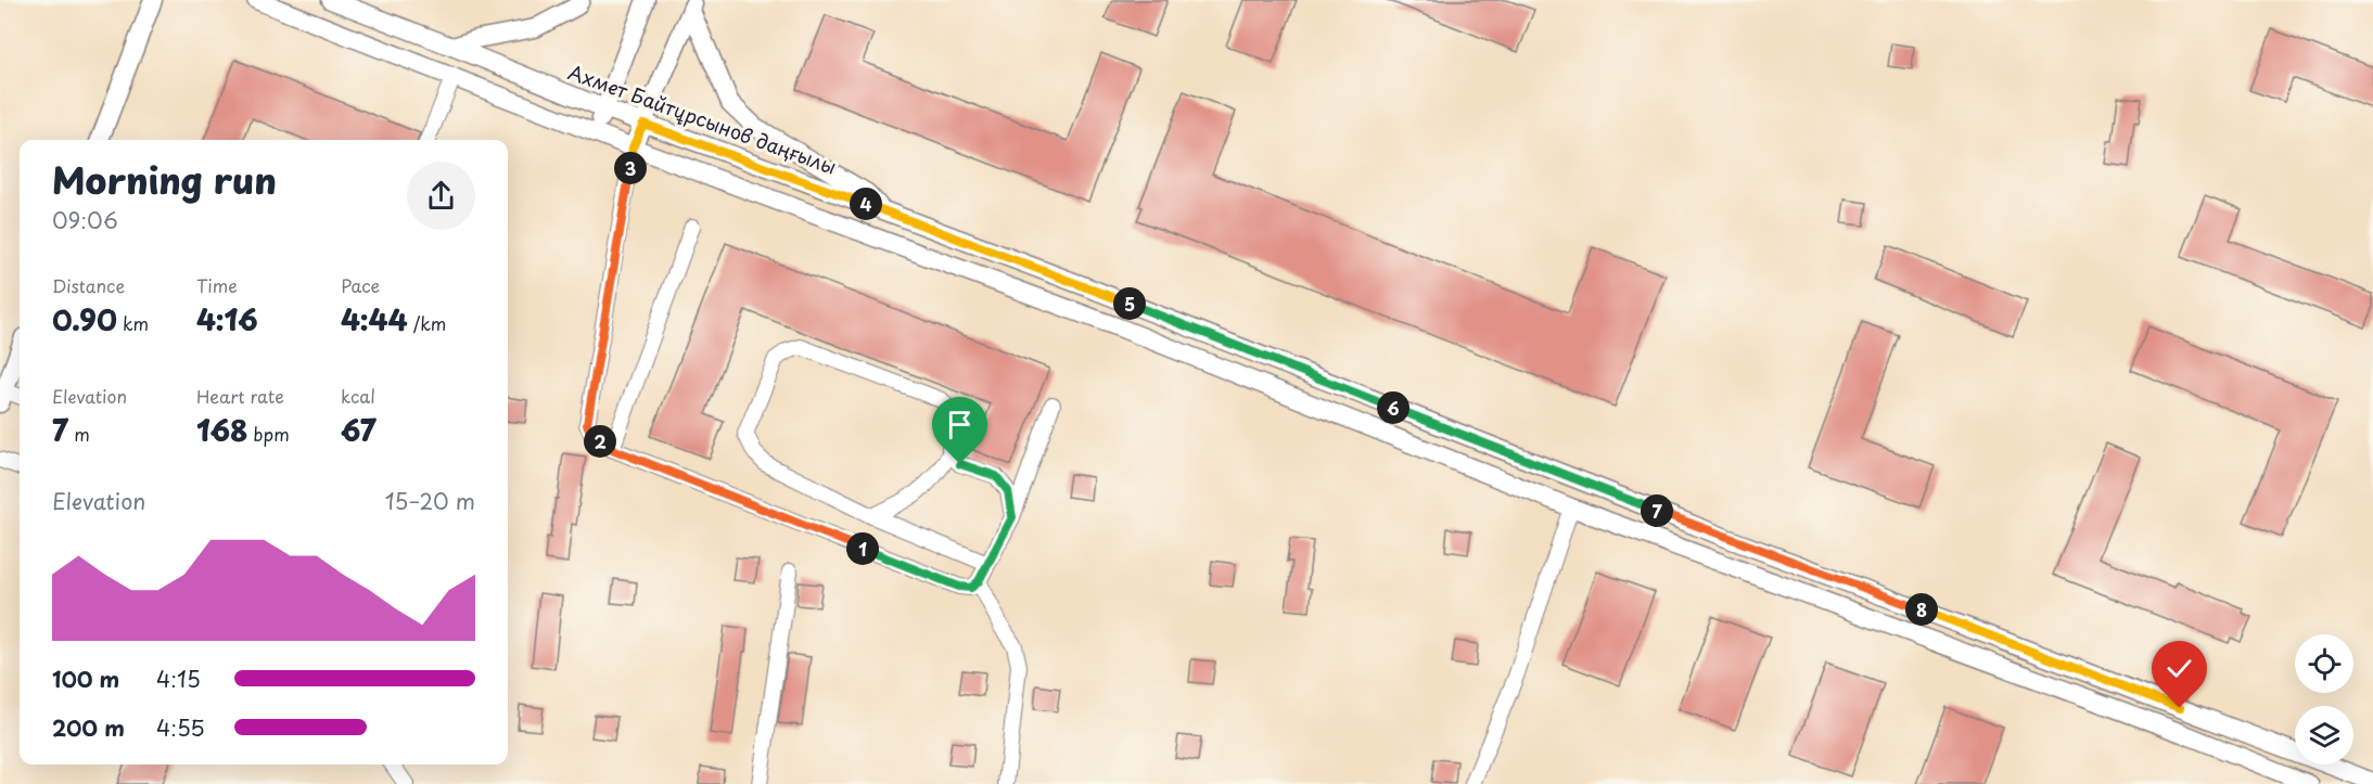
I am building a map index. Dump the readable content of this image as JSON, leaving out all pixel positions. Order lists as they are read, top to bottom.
{
  "streets": {
    "street": ["Ахмет Байтұрсынов даңғылы"]
  },
  "page": {
    "heading": ["Morning run", "09:06"],
    "pins": [
      "3",
      "4",
      "5",
      "6",
      "2",
      "7",
      "1",
      "8"
    ],
    "stats": [
      ["Distance", "0.90 km"],
      ["Time", "4:16"],
      ["Pace", "4:44 /km"],
      ["Elevation", "7 m"],
      ["Heart rate", "168 bpm"],
      ["kcal", "67"]
    ],
    "chart": ["Elevation", "15–20 m"],
    "list": [
      {
        "name": "100 m",
        "note": "4:15"
      },
      {
        "name": "200 m",
        "note": "4:55"
      }
    ]
  }
}
